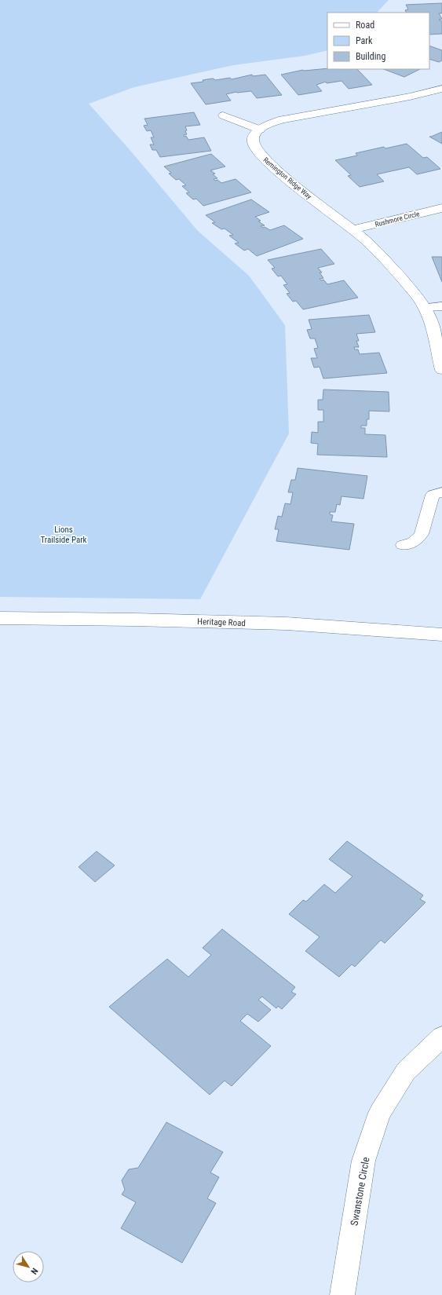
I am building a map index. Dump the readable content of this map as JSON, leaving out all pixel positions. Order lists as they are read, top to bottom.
{
  "streets": {
    "street": [
      "Remington Ridge Way",
      "Rushmore Circle",
      "Heritage Road",
      "Swanstone Circle"
    ]
  },
  "crossings": [
    ["Remington Ridge Way", "Rushmore Circle"]
  ],
  "parks": ["Lions Trailside Park"],
  "legend": ["Road", "Park", "Building"],
  "north": "bottom right"
}
